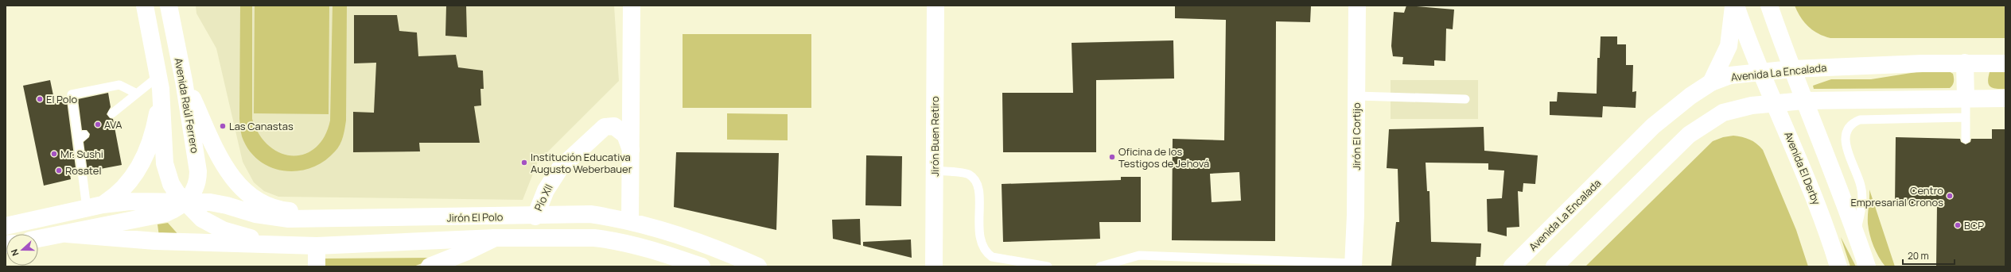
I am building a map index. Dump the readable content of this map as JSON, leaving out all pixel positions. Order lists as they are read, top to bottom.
{
  "streets": {
    "main road": [
      "Avenida La Encalada",
      "Avenida Raúl Ferrero",
      "Jirón Buen Retiro",
      "Jirón El Cortijo",
      "Avenida El Derby",
      "Pío XII",
      "Jirón El Polo"
    ]
  },
  "crossings": [
    ["Avenida La Encalada", "Avenida El Derby"],
    ["Avenida Raúl Ferrero", "Jirón El Polo"],
    ["Pío XII", "Jirón El Polo"]
  ],
  "places": [
    "El Polo",
    "AVA",
    "Las Canastas",
    "Mr. Sushi",
    "Oficina de los Testigos de Jehová",
    "Institución Educativa Augusto Weberbauer",
    "Rosatel",
    "Centro Empresarial Cronos",
    "BCP"
  ],
  "scale_bar": "20 m",
  "north": "left"
}
